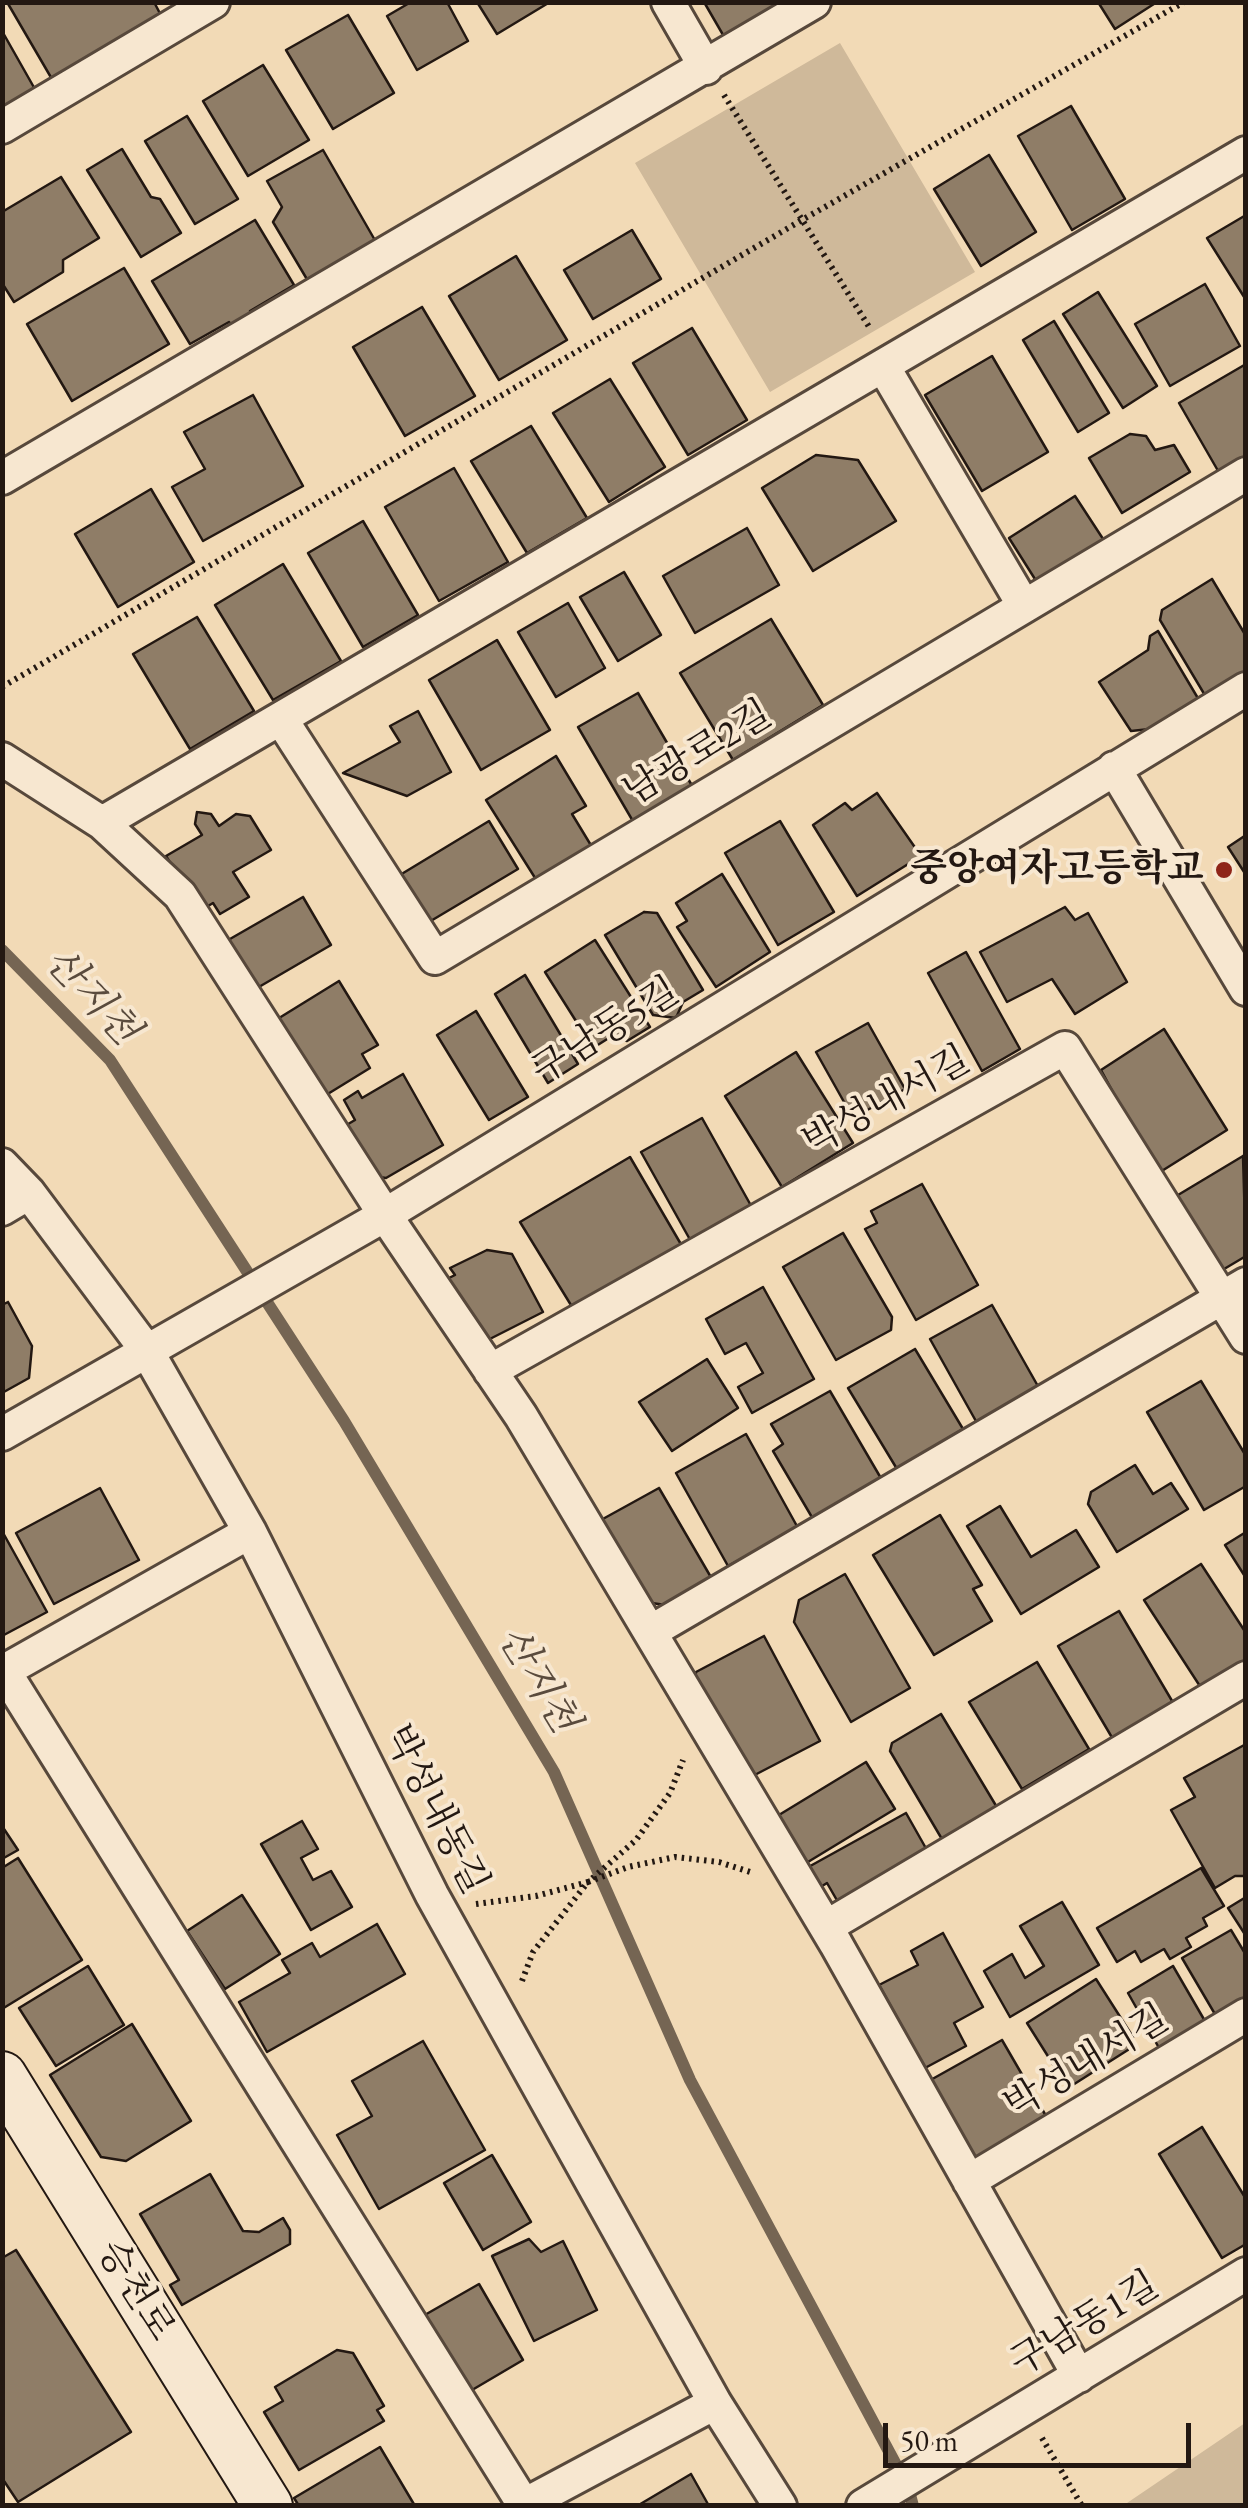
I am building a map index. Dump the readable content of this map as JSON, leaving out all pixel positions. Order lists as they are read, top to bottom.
{
  "streets": {
    "main road": ["승천로"],
    "street": [
      "남광로2길",
      "구남동5길",
      "박성내서길",
      "박성내동길",
      "구남동1길"
    ]
  },
  "crossings": [
    ["구남동5길", "박성내동길"]
  ],
  "water": ["산지천"],
  "places": ["중앙여자고등학교"],
  "scale_bar": "50 m"
}
